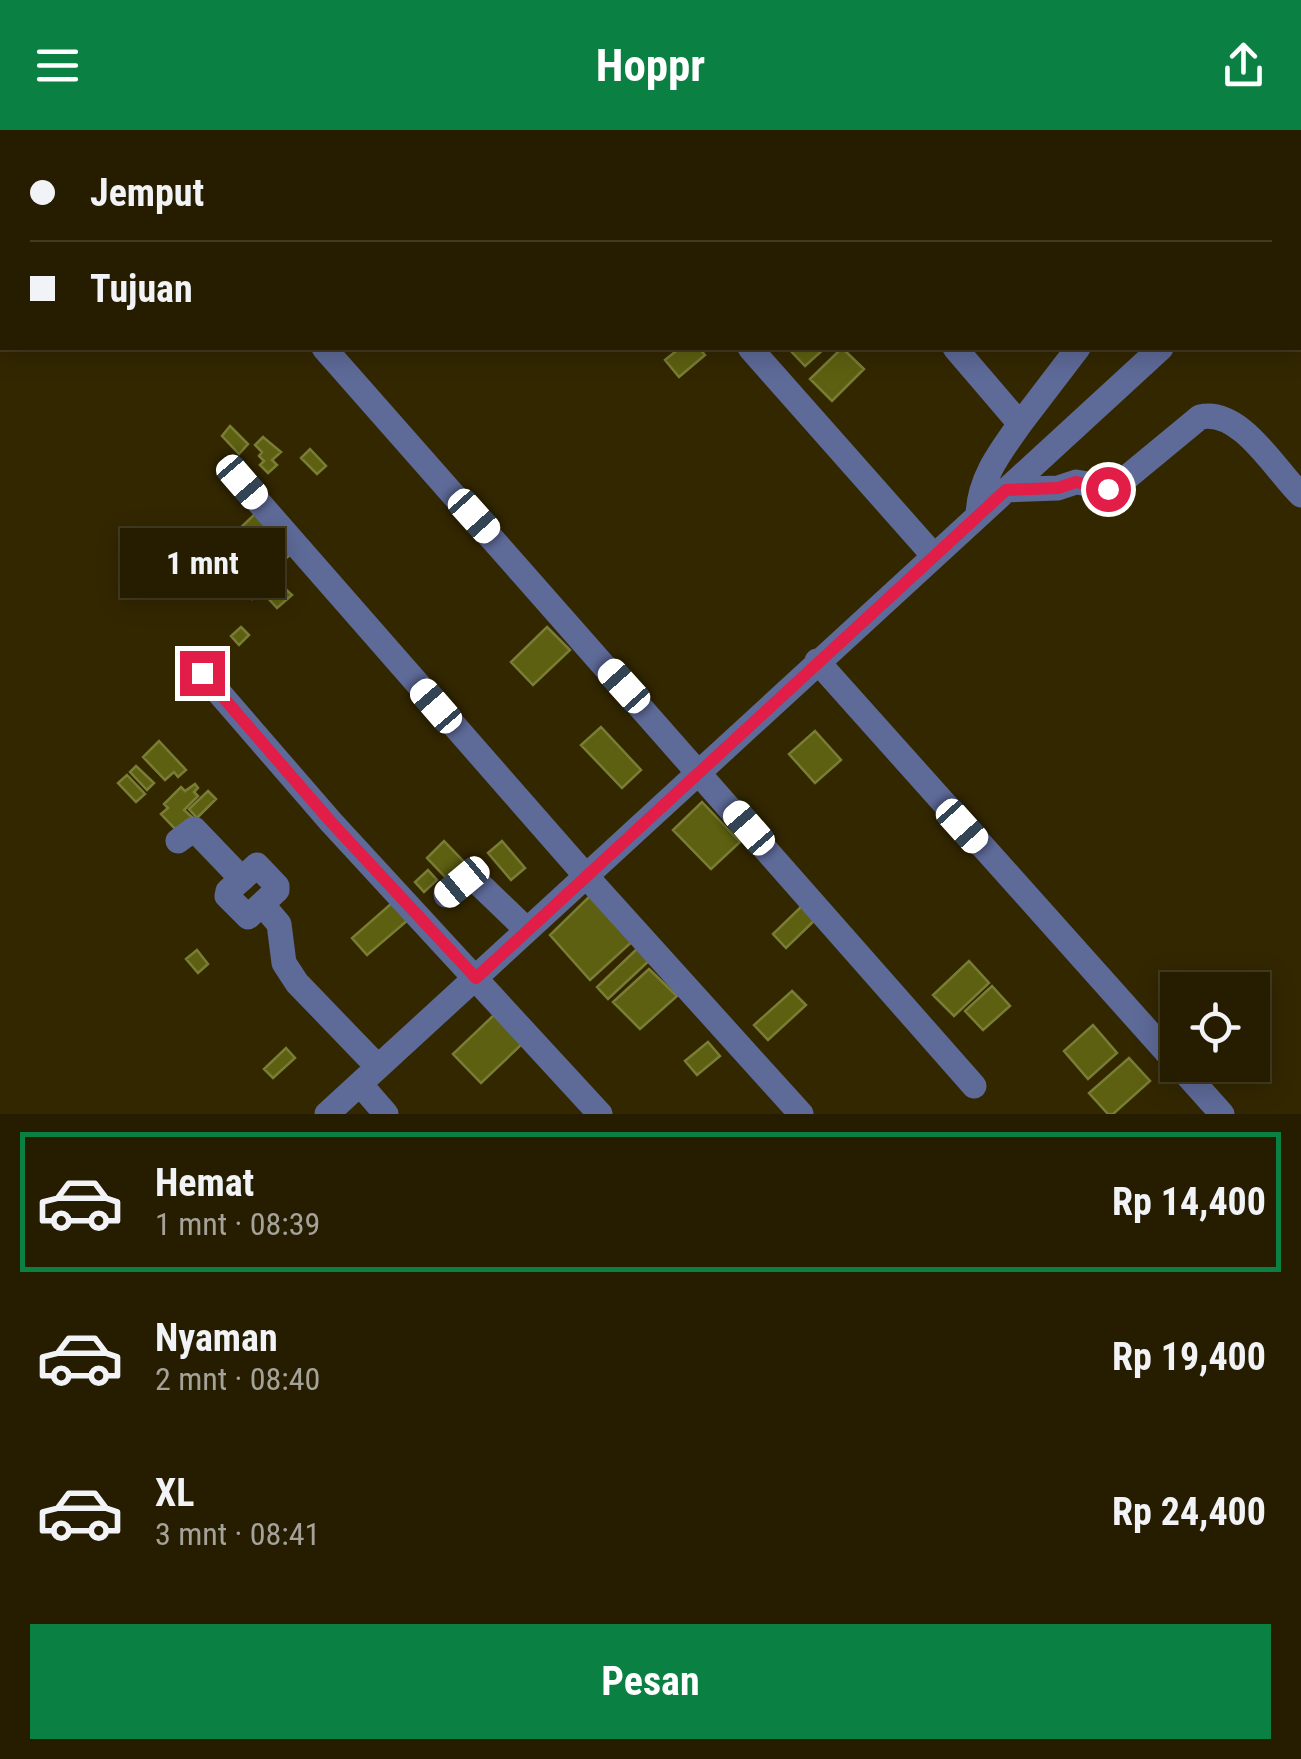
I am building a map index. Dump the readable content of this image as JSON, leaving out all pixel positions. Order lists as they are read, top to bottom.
{
  "page": {
    "header": "Hoppr",
    "banner": ["Jemput", "Tujuan"],
    "bubble": "1 mnt",
    "list": [
      {
        "name": "Hemat",
        "note": "1 mnt · 08:39",
        "value": "Rp 14,400"
      },
      {
        "name": "Nyaman",
        "note": "2 mnt · 08:40",
        "value": "Rp 19,400"
      },
      {
        "name": "XL",
        "note": "3 mnt · 08:41",
        "value": "Rp 24,400"
      }
    ],
    "buttons": "Pesan"
  }
}
